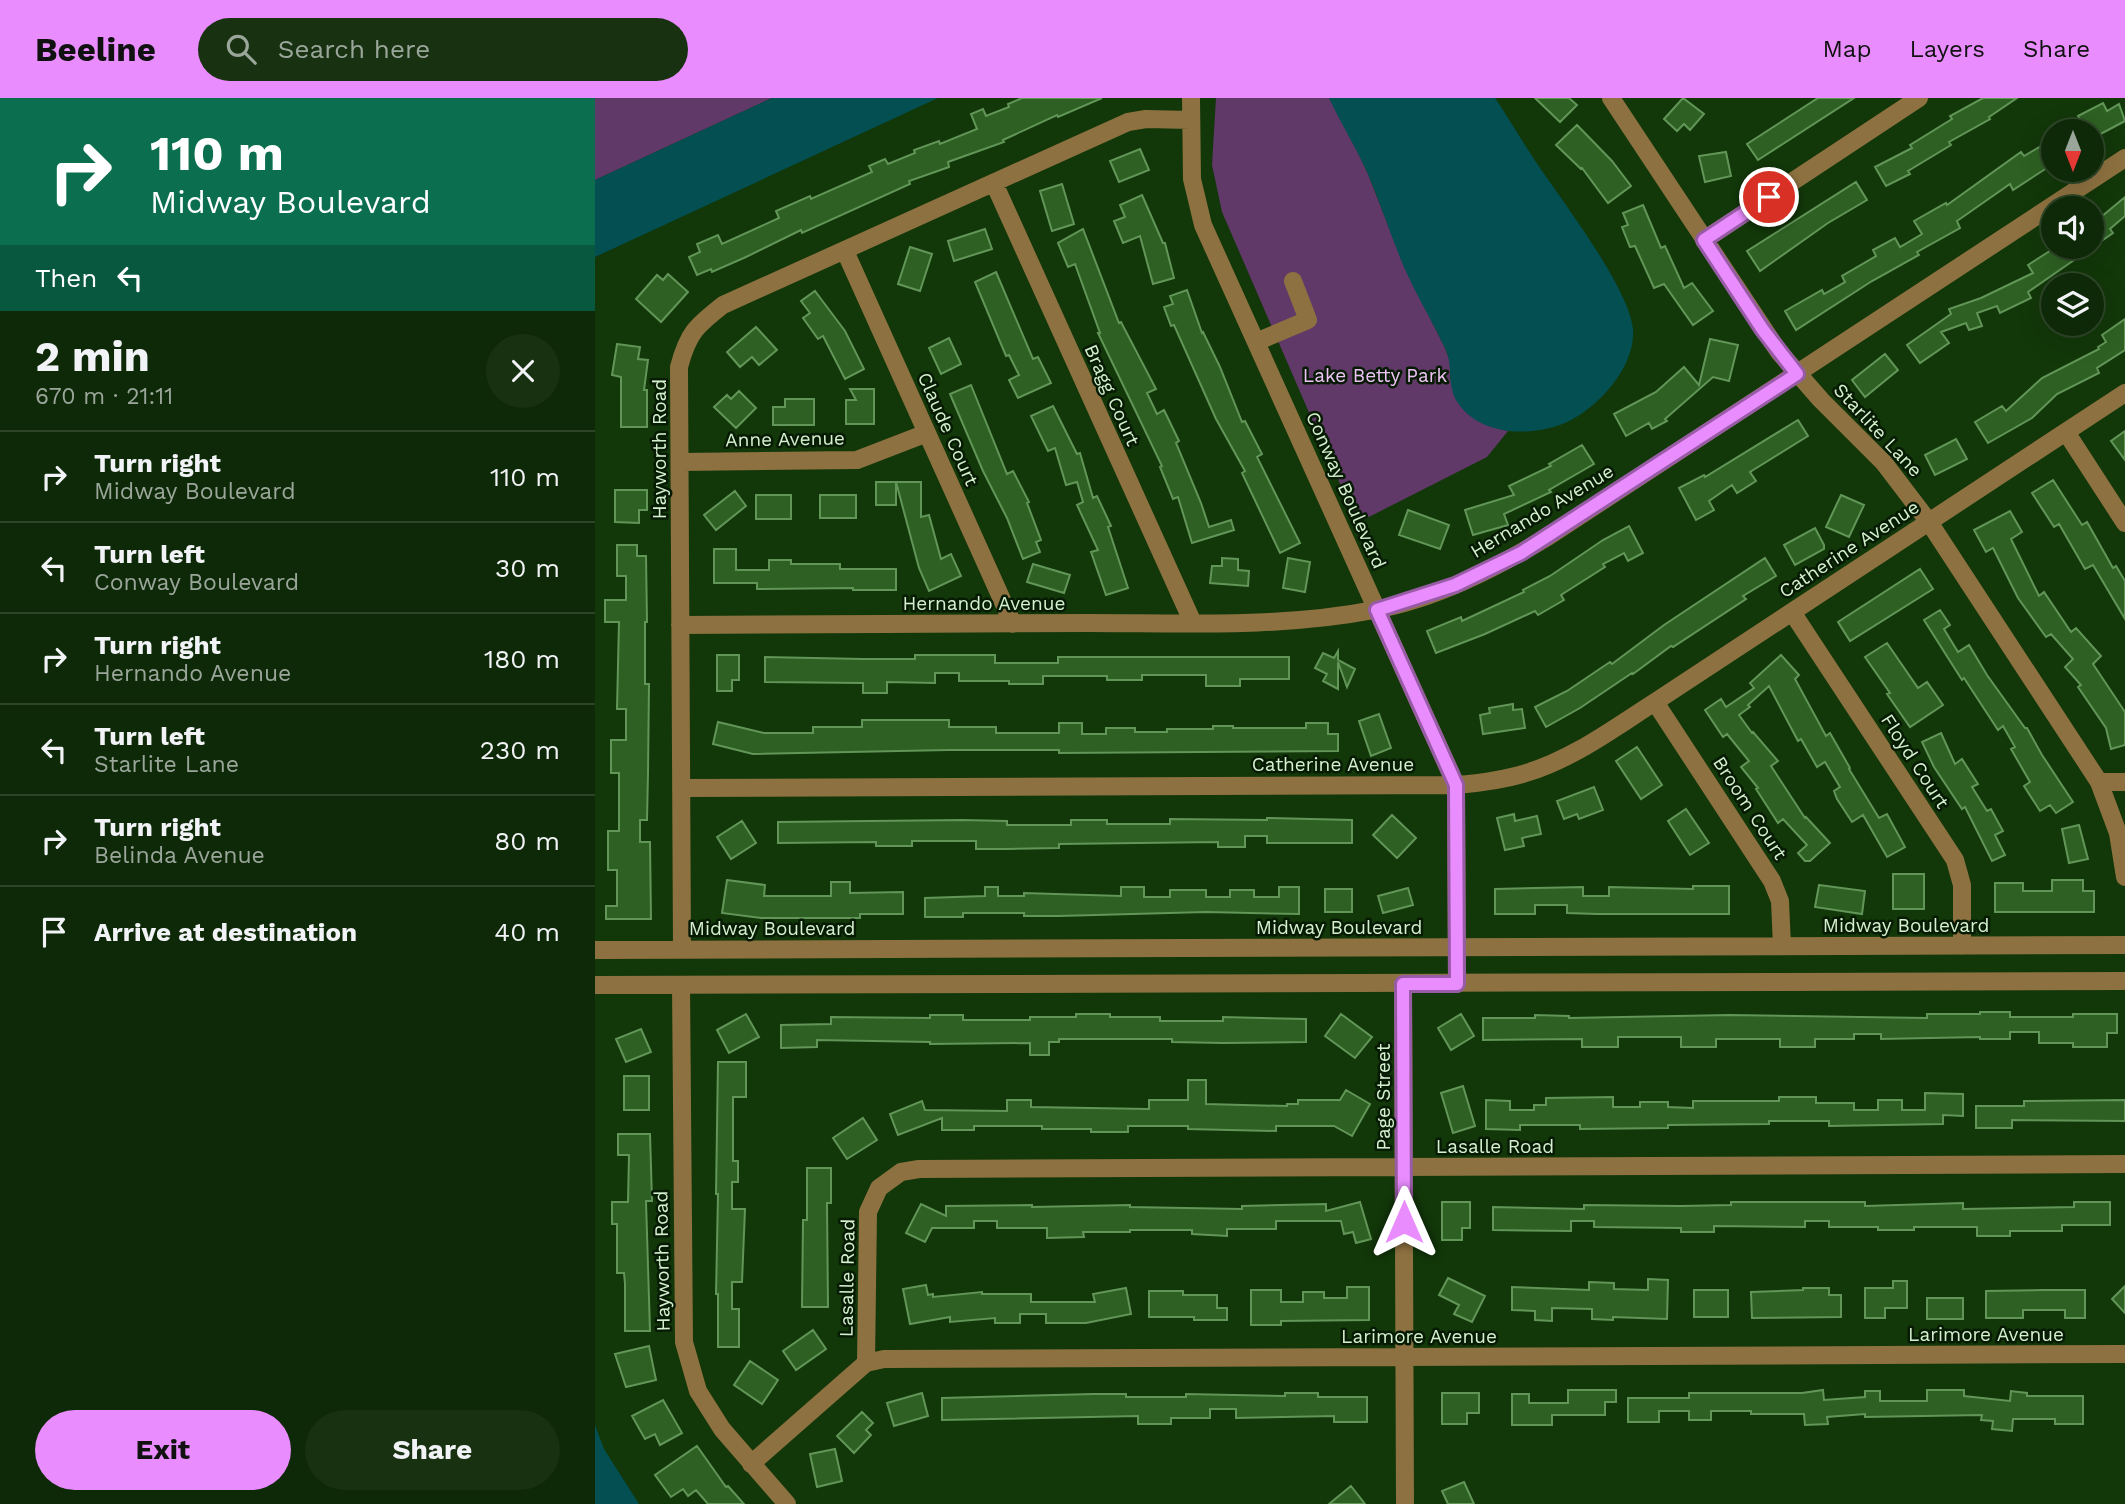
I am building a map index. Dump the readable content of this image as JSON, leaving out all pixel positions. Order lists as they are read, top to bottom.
{
  "streets": {
    "street": [
      "Bragg Court",
      "Claude Court",
      "Starlite Lane",
      "Anne Avenue",
      "Hayworth Road",
      "Conway Boulevard",
      "Hernando Avenue",
      "Catherine Avenue",
      "Floyd Court",
      "Broom Court",
      "Midway Boulevard",
      "Page Street",
      "Lasalle Road",
      "Larimore Avenue"
    ]
  },
  "crossings": [
    ["Bragg Court", "Hayworth Road"],
    ["Bragg Court", "Hernando Avenue"],
    ["Claude Court", "Anne Avenue"],
    ["Claude Court", "Hayworth Road"],
    ["Claude Court", "Hernando Avenue"],
    ["Starlite Lane", "Hernando Avenue"],
    ["Starlite Lane", "Catherine Avenue"],
    ["Anne Avenue", "Hayworth Road"],
    ["Hayworth Road", "Conway Boulevard"],
    ["Hayworth Road", "Hernando Avenue"],
    ["Hayworth Road", "Catherine Avenue"],
    ["Hayworth Road", "Midway Boulevard"],
    ["Conway Boulevard", "Hernando Avenue"],
    ["Conway Boulevard", "Catherine Avenue"],
    ["Conway Boulevard", "Midway Boulevard"],
    ["Catherine Avenue", "Floyd Court"],
    ["Catherine Avenue", "Broom Court"],
    ["Floyd Court", "Midway Boulevard"],
    ["Broom Court", "Midway Boulevard"],
    ["Page Street", "Lasalle Road"],
    ["Page Street", "Larimore Avenue"],
    ["Lasalle Road", "Larimore Avenue"]
  ],
  "parks": ["Lake Betty Park"],
  "north": "bottom",
  "page": {
    "header": "Beeline",
    "search": "Search here",
    "nav": ["Map", "Layers", "Share"],
    "turn": ["110 m", "Midway Boulevard"],
    "then": "Then",
    "heading": ["2 min", "670 m · 21:11"],
    "list": [
      {
        "name": "Turn right",
        "note": "Midway Boulevard",
        "value": "110 m"
      },
      {
        "name": "Turn left",
        "note": "Conway Boulevard",
        "value": "30 m"
      },
      {
        "name": "Turn right",
        "note": "Hernando Avenue",
        "value": "180 m"
      },
      {
        "name": "Turn left",
        "note": "Starlite Lane",
        "value": "230 m"
      },
      {
        "name": "Turn right",
        "note": "Belinda Avenue",
        "value": "80 m"
      },
      {
        "name": "Arrive at destination",
        "value": "40 m"
      }
    ],
    "buttons": ["Exit", "Share"]
  }
}
